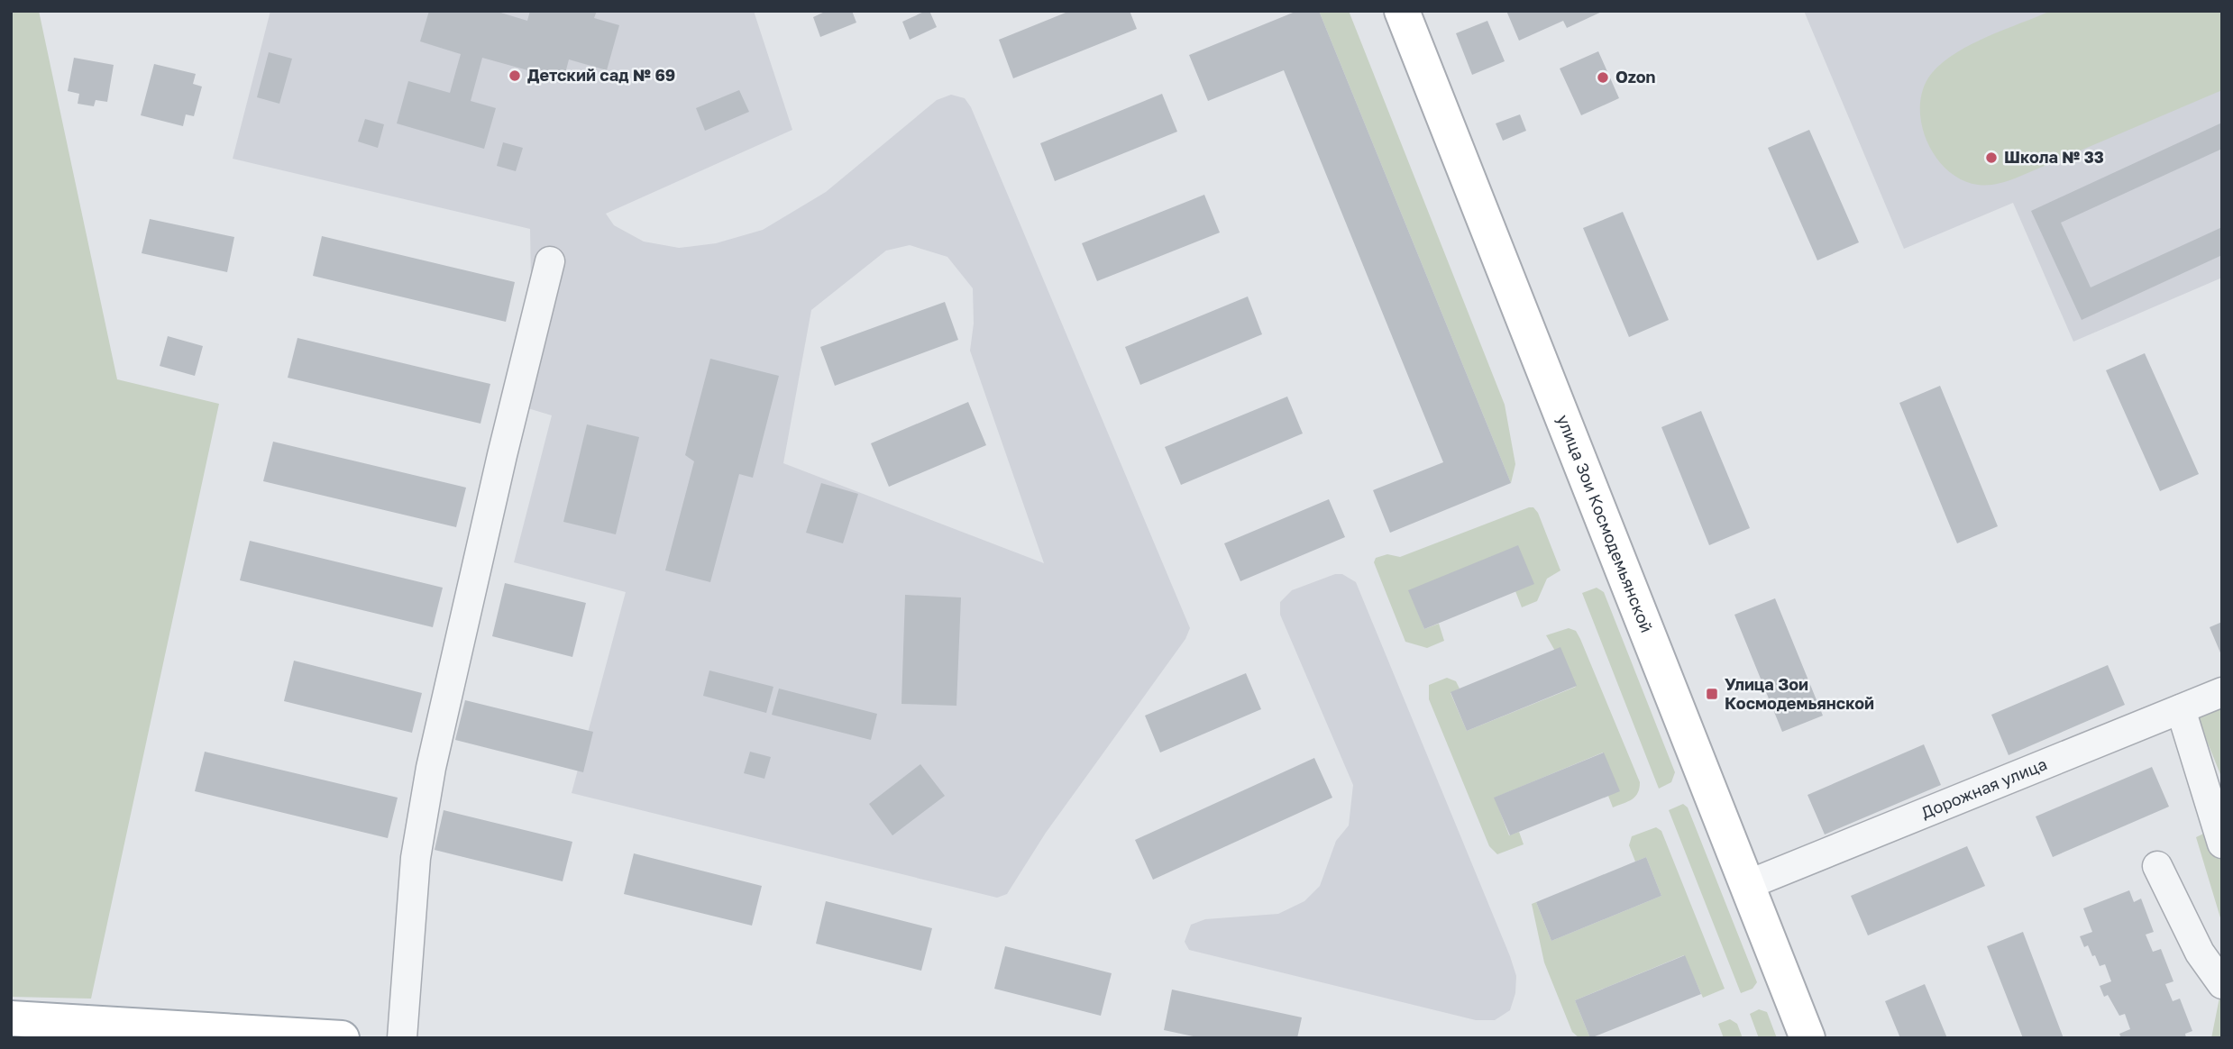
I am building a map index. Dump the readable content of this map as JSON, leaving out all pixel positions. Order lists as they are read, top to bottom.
{
  "streets": {
    "street": ["улица Зои Космодемьянской", "Дорожная улица"]
  },
  "crossings": [
    ["улица Зои Космодемьянской", "Дорожная улица"]
  ],
  "places": {
    "other": ["Детский сад № 69", "Ozon", "Школа № 33"],
    "transit": ["Улица Зои Космодемьянской"]
  }
}
